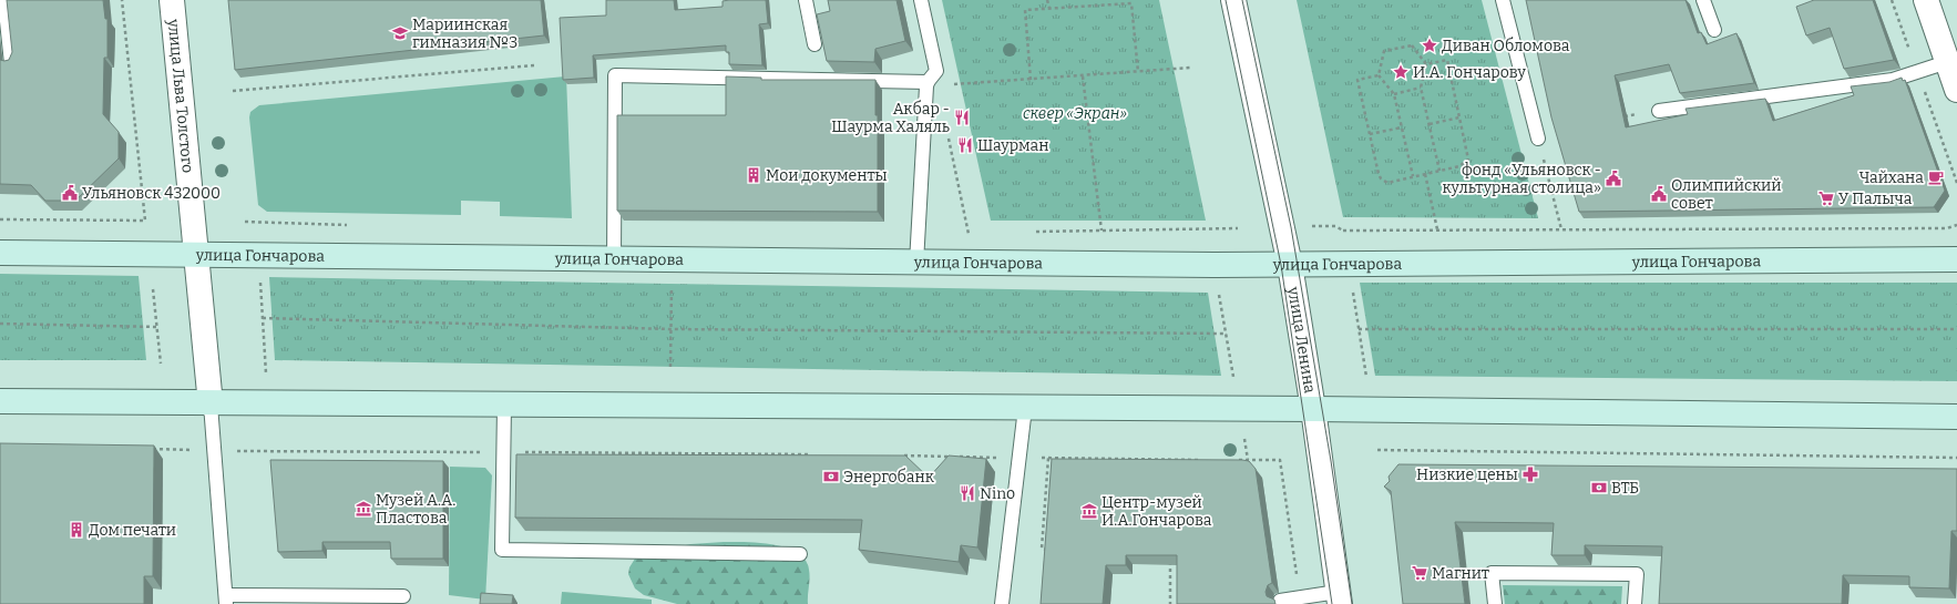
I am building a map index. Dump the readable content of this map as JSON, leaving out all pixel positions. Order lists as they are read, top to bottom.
{
  "streets": {
    "main road": ["улица Гончарова"],
    "street": ["улица Льва Толстого", "улица Ленина"]
  },
  "crossings": [
    ["улица Льва Толстого", "улица Гончарова"],
    ["улица Гончарова", "улица Ленина"]
  ],
  "parks": ["сквер «Экран»"],
  "places": {
    "school or university": ["Мариинская гимназия №3"],
    "place": ["Диван Обломова", "И.А. Гончарову"],
    "restaurant": ["Акбар - Шаурма Халяль", "Шаурман", "Nino"],
    "building": ["Мои документы", "Дом печати"],
    "cafe": ["Чайхана"],
    "public building": ["фонд «Ульяновск - культурная столица»", "Ульяновск 432000", "Олимпийский совет"],
    "supermarket": ["У Палыча", "Магнит"],
    "pharmacy": ["Низкие цены"],
    "bank": ["Энергобанк", "ВТБ"],
    "museum": ["Музей А.А. Пластова", "Центр-музей И.А.Гончарова"]
  }
}
